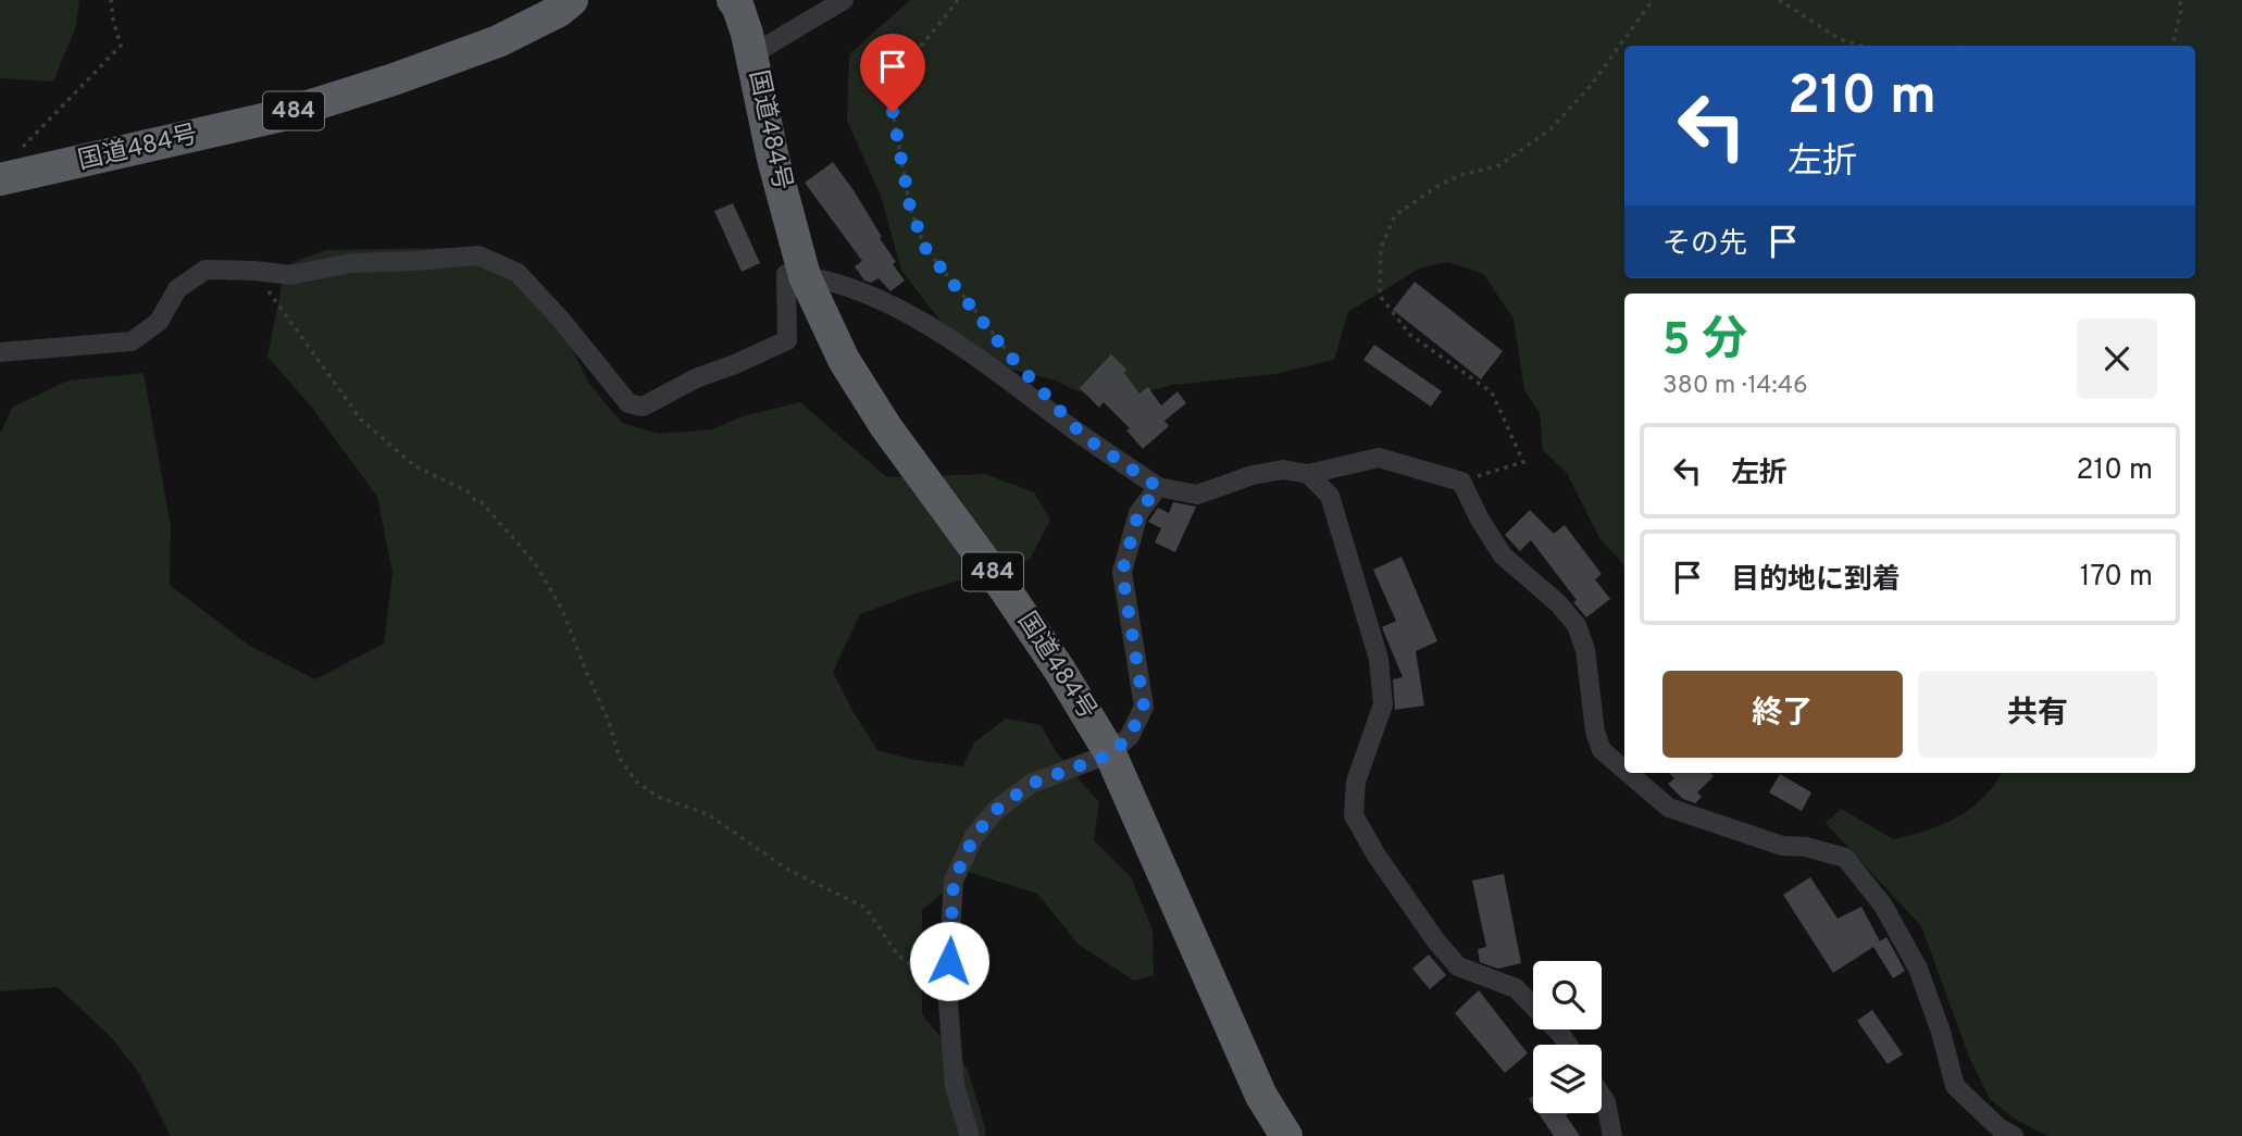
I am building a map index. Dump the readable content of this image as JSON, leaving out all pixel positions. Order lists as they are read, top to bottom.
{
  "streets": {
    "highway": ["484", "国道484号"]
  },
  "page": {
    "turn": ["210 m", "左折"],
    "then": "その先",
    "heading": ["5 分", "380 m · 14:46"],
    "list": [
      {
        "name": "左折",
        "value": "210 m"
      },
      {
        "name": "目的地に到着",
        "value": "170 m"
      }
    ],
    "buttons": ["終了", "共有"]
  }
}
